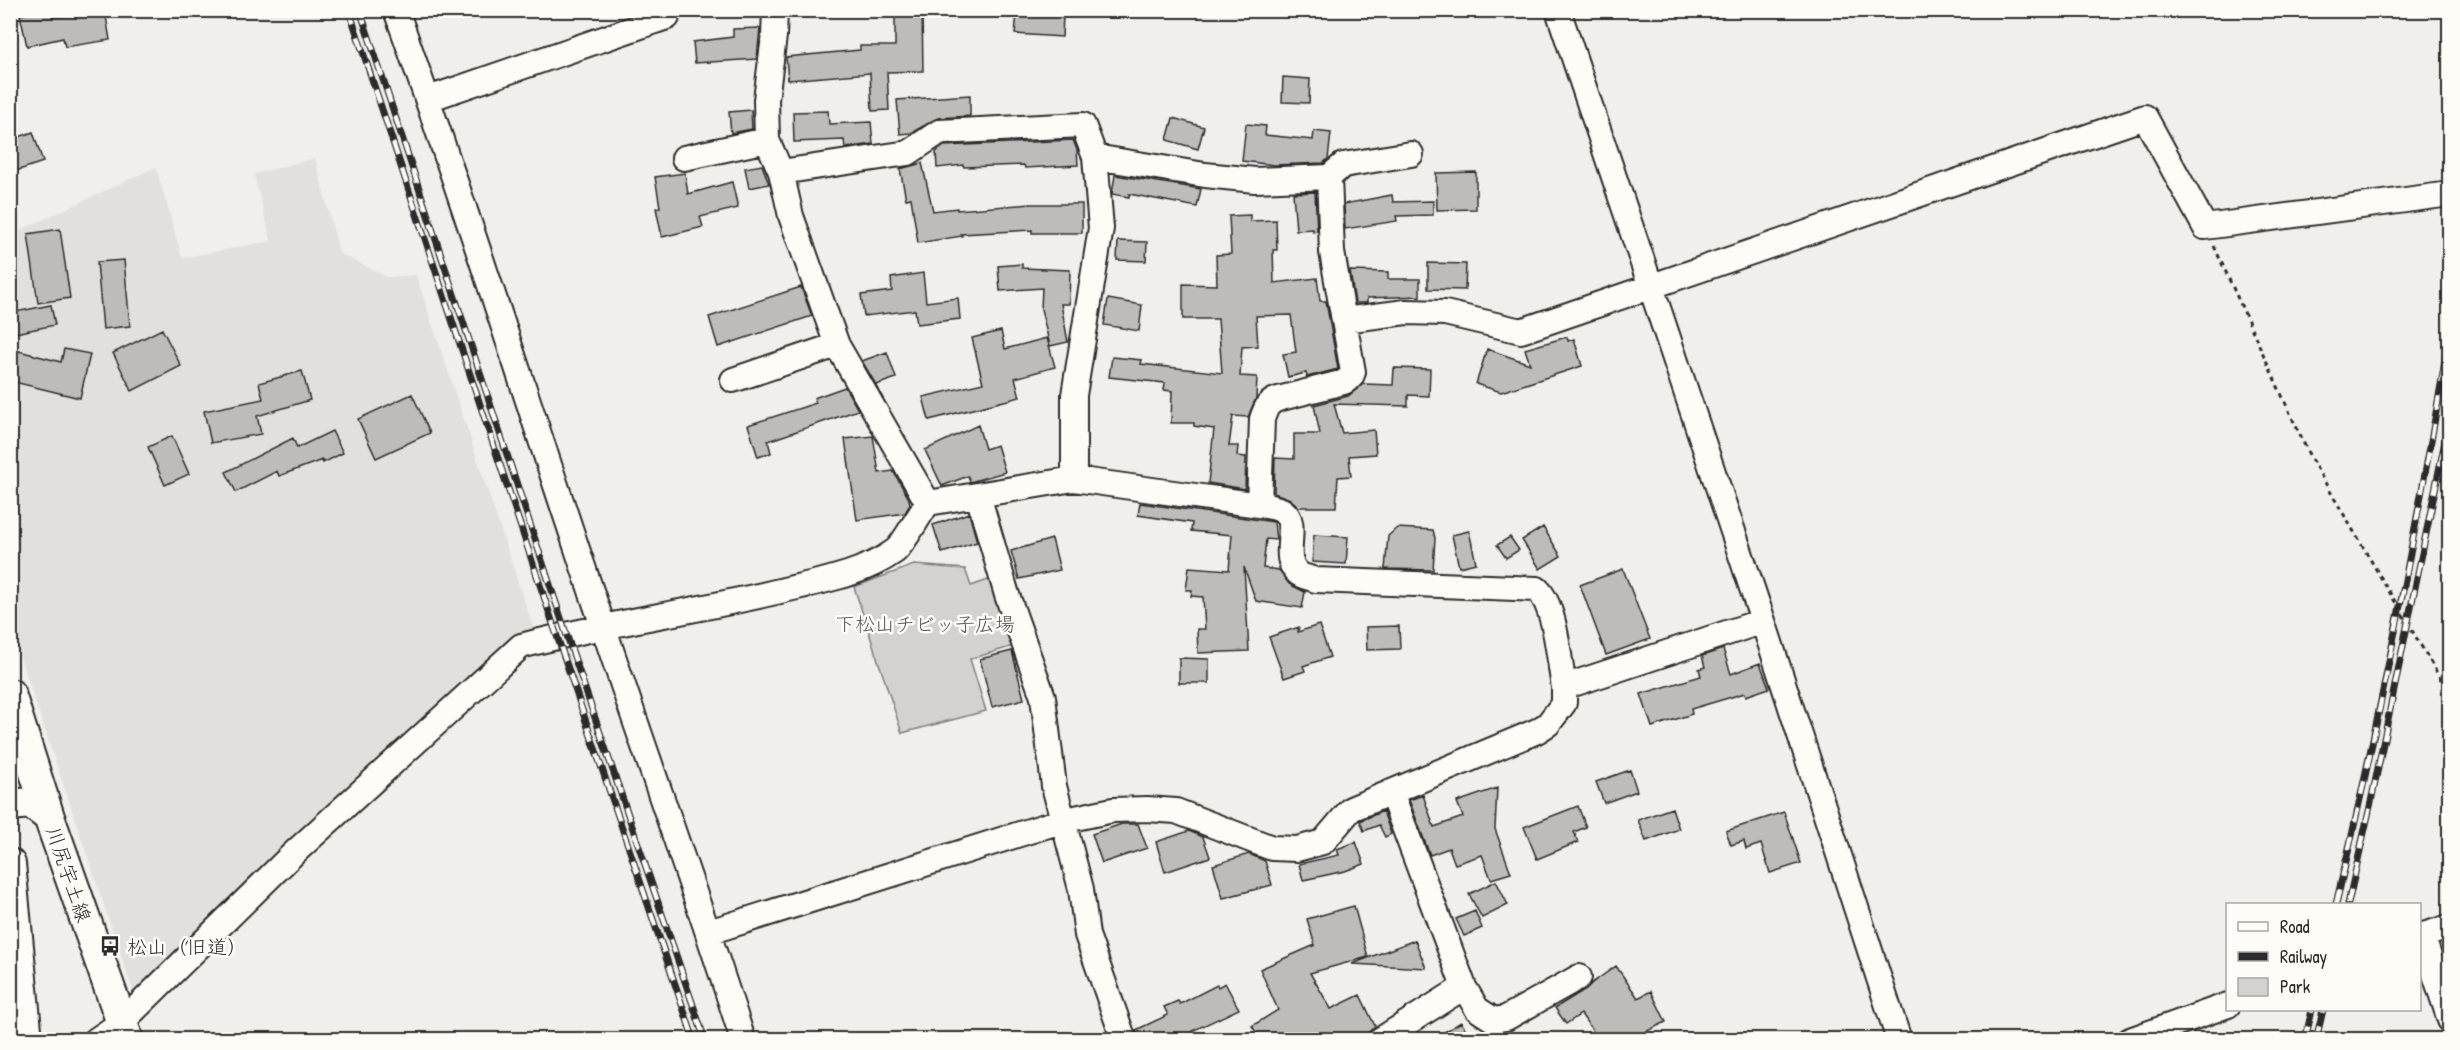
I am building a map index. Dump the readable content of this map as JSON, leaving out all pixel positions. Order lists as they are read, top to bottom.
{
  "streets": {
    "main road": ["川尻宇土線"]
  },
  "parks": ["下松山チビッ子広場"],
  "places": {
    "bus stop": ["松山（旧道）"]
  },
  "legend": ["Road", "Railway", "Park"]
}
